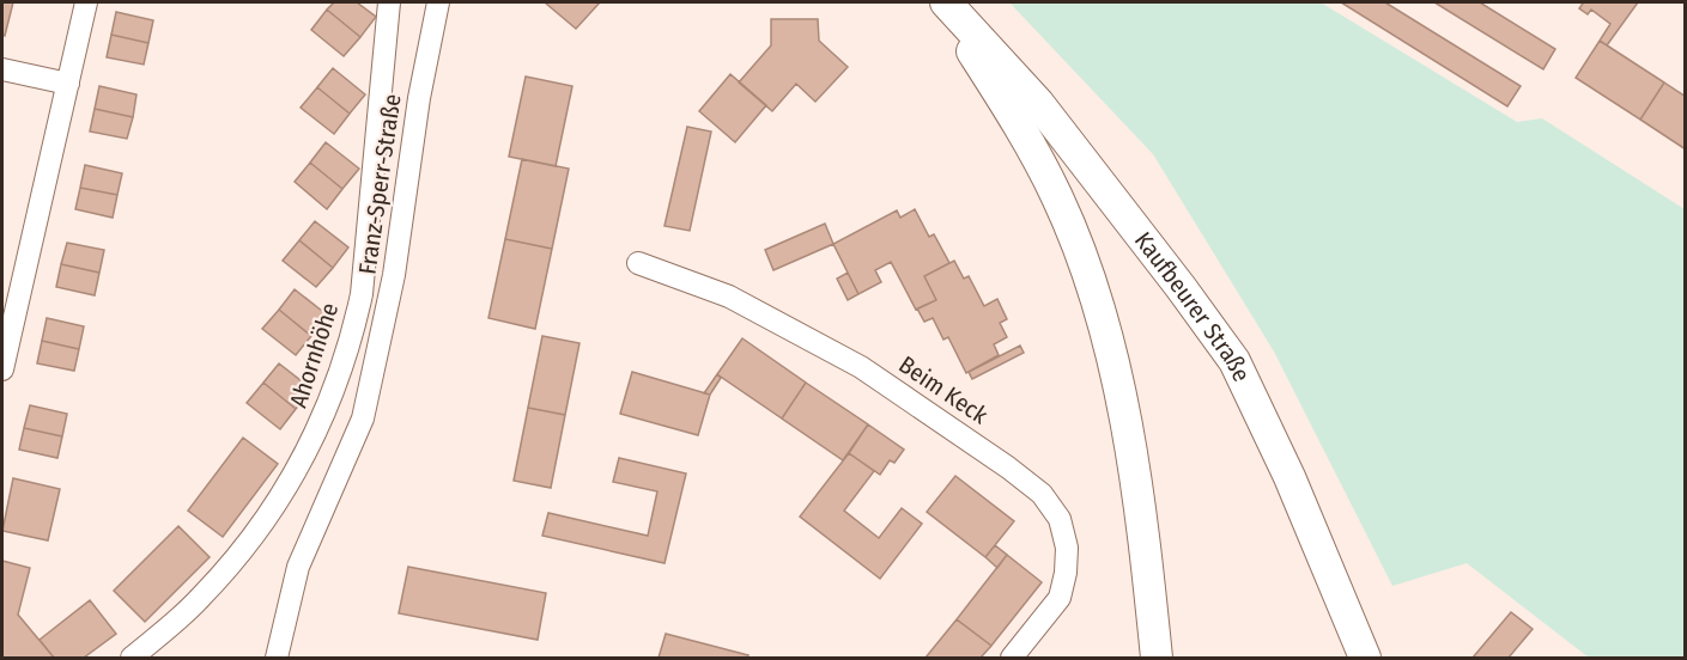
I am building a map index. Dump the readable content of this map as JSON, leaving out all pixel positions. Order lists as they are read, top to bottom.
{
  "streets": {
    "street": [
      "Franz-Sperr-Straße",
      "Kaufbeurer Straße",
      "Ahornhöhe",
      "Beim Keck"
    ]
  }
}
